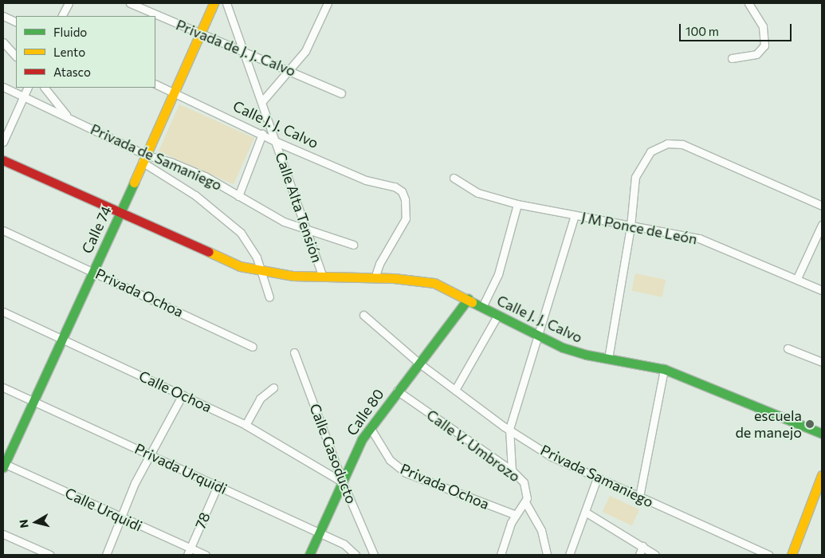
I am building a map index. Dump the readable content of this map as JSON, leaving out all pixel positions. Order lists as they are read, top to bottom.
{
  "streets": {
    "street": [
      "Privada de J. J. Calvo",
      "Calle J. J. Calvo",
      "Privada de Samaniego",
      "Calle Alta Tensión",
      "J M Ponce de León",
      "Calle 74",
      "Privada Ochoa",
      "Calle Ochoa",
      "Calle 80",
      "Calle V. Umbrozo",
      "Calle Gasoducto",
      "Privada Urquidi",
      "Privada Samaniego",
      "Calle Urquidi",
      "78"
    ]
  },
  "crossings": [
    ["Privada de J. J. Calvo", "Calle Alta Tensión"],
    ["Privada de J. J. Calvo", "Calle 74"],
    ["Calle J. J. Calvo", "Privada de Samaniego"],
    ["Calle J. J. Calvo", "Calle Alta Tensión"],
    ["Calle J. J. Calvo", "Calle 74"],
    ["Calle J. J. Calvo", "Calle 80"],
    ["Privada de Samaniego", "Calle Alta Tensión"],
    ["Privada de Samaniego", "Calle 74"],
    ["Calle 74", "Privada Ochoa"],
    ["Calle 74", "Calle Ochoa"],
    ["Calle 74", "Privada Urquidi"],
    ["Calle 74", "Calle Urquidi"],
    ["Privada Ochoa", "Calle 80"],
    ["Privada Ochoa", "Calle V. Umbrozo"],
    ["Calle Ochoa", "Calle 80"],
    ["Calle Ochoa", "Calle Gasoducto"],
    ["Calle 80", "Calle V. Umbrozo"],
    ["Calle 80", "Calle Gasoducto"],
    ["Calle 80", "Privada Urquidi"],
    ["Calle 80", "Privada Samaniego"],
    ["Privada Urquidi", "78"],
    ["Calle Urquidi", "78"]
  ],
  "places": ["escuela de manejo"],
  "legend": ["Fluido", "Lento", "Atasco"],
  "scale_bar": "100 m",
  "north": "left"
}
